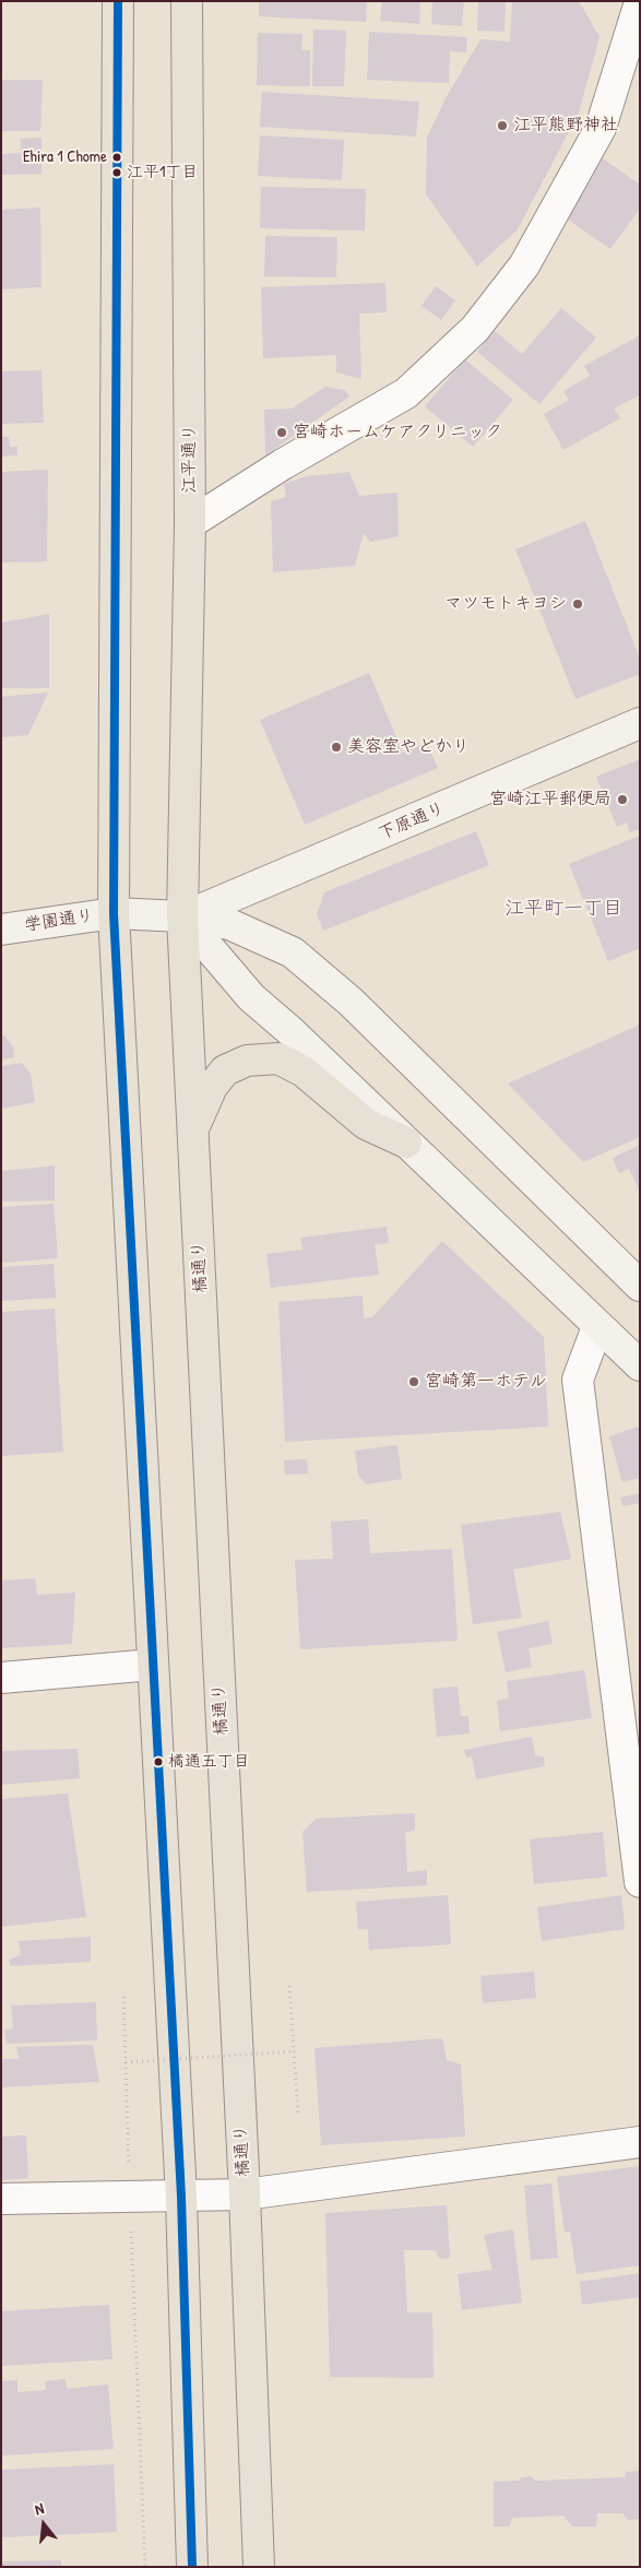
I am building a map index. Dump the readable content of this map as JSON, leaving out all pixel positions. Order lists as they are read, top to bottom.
{
  "streets": {
    "highway": ["江平通り", "橘通り"],
    "street": ["下原通り", "学園通り"]
  },
  "crossings": [
    ["江平通り", "下原通り"],
    ["江平通り", "学園通り"],
    ["江平通り", "橘通り"],
    ["下原通り", "学園通り"],
    ["下原通り", "橘通り"],
    ["学園通り", "橘通り"]
  ],
  "districts": ["江平町一丁目"],
  "places": [
    "江平熊野神社",
    "Ehira 1 Chome",
    "江平1丁目",
    "宮崎ホームケアクリニック",
    "マツモトキヨシ",
    "美容室やどかり",
    "宮崎江平郵便局",
    "宮崎第一ホテル",
    "橘通五丁目"
  ],
  "north": "top"
}
